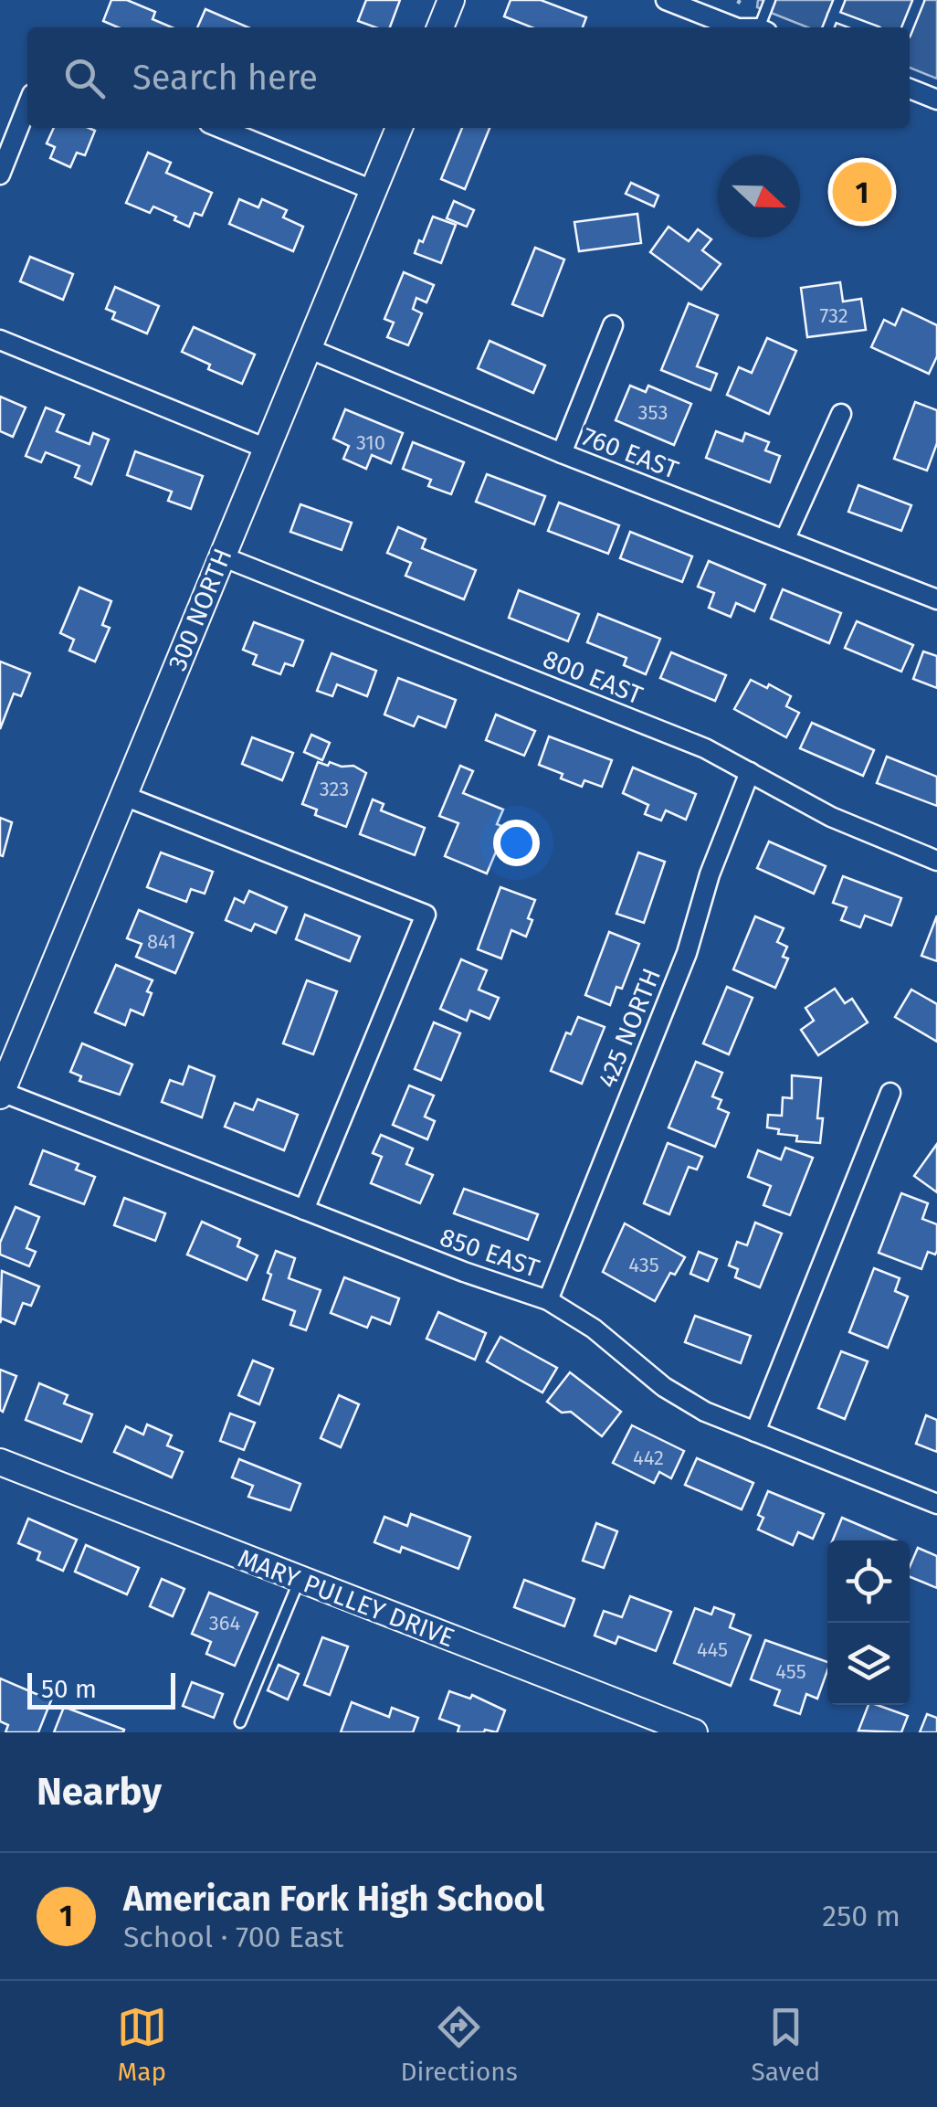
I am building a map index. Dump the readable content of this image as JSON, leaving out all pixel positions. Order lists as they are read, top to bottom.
{
  "streets": {
    "street": [
      "760 EAST",
      "300 NORTH",
      "800 EAST",
      "425 NORTH",
      "850 EAST",
      "MARY PULLEY DRIVE"
    ]
  },
  "crossings": [
    ["760 EAST", "300 NORTH"],
    ["300 NORTH", "800 EAST"],
    ["300 NORTH", "850 EAST"],
    ["800 EAST", "425 NORTH"],
    ["425 NORTH", "850 EAST"]
  ],
  "house_numbers": [
    "732",
    "353",
    "310",
    "323",
    "841",
    "435",
    "442",
    "364",
    "445",
    "455"
  ],
  "scale_bar": "50 m",
  "north": "right",
  "page": {
    "search": "Search here",
    "pins": "1",
    "scale": "50 m",
    "heading": "Nearby",
    "list": [
      {
        "mark": "1",
        "name": "American Fork High School",
        "note": "School · 700 East",
        "value": "250 m"
      }
    ],
    "nav": ["Map", "Directions", "Saved"]
  }
}
